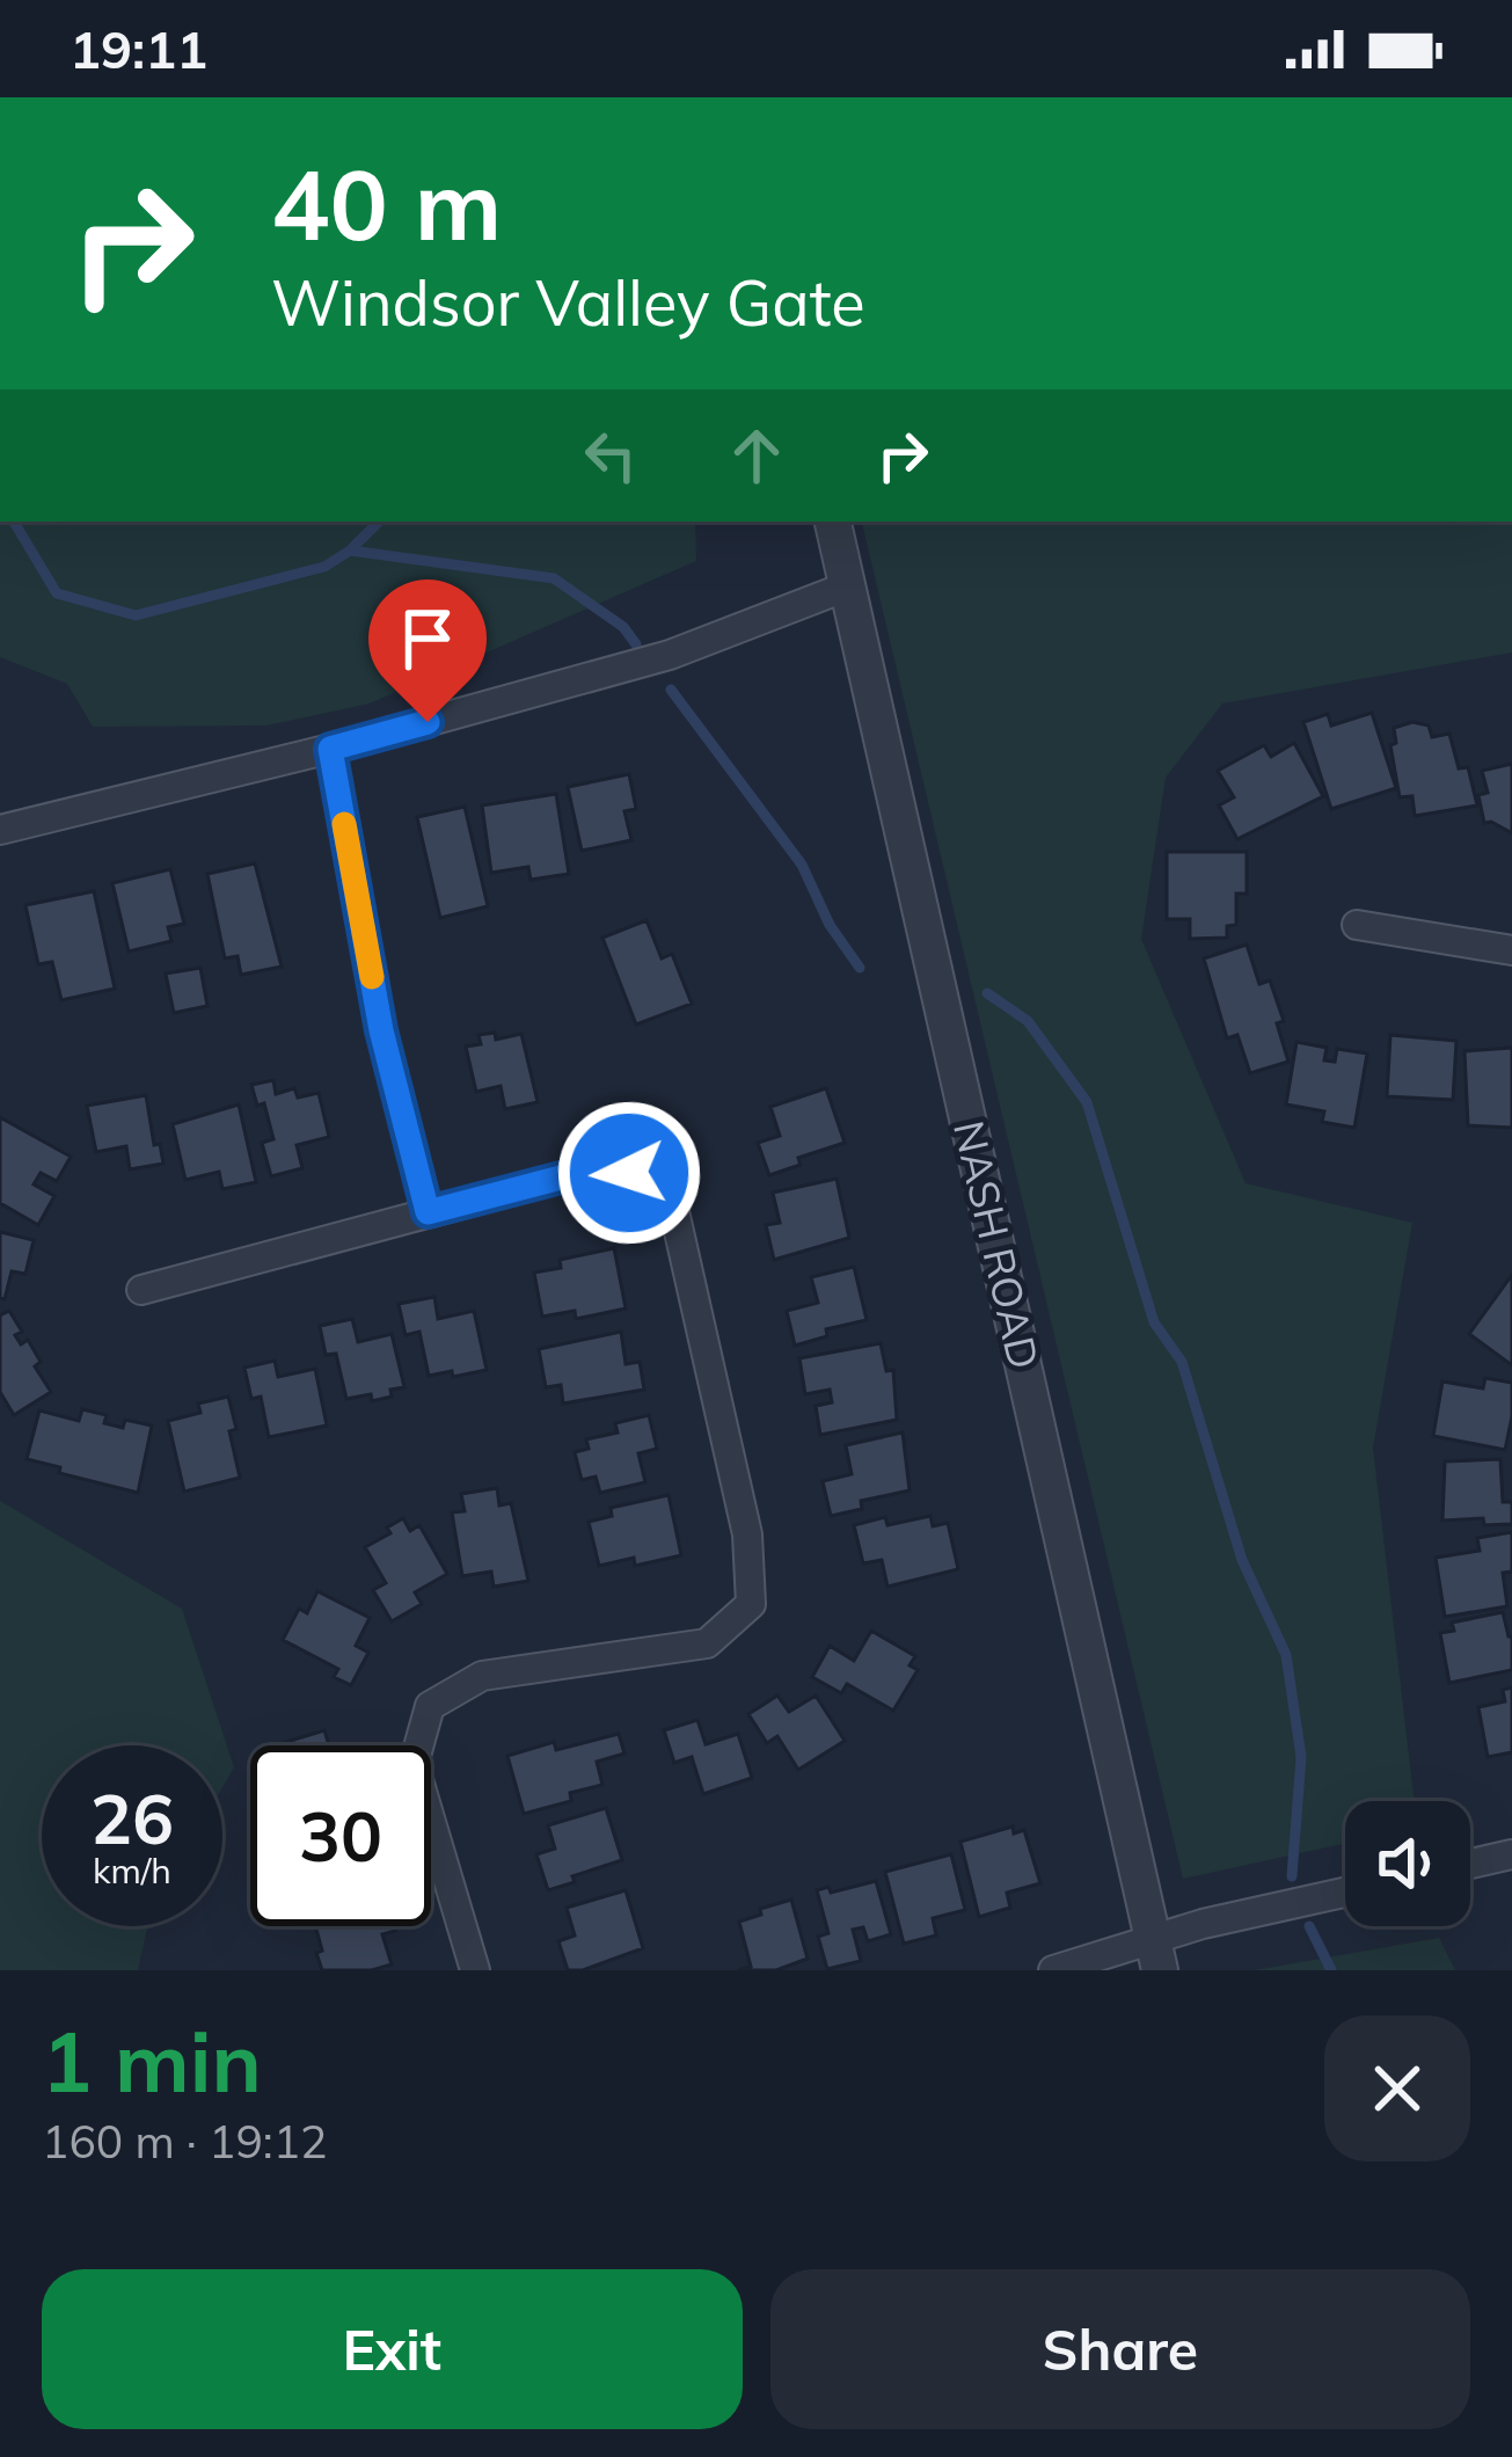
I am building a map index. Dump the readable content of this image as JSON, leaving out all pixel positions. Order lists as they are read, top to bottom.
{
  "streets": {
    "street": ["NASH ROAD"]
  },
  "page": {
    "status": "19:11",
    "turn": ["40 m", "Windsor Valley Gate"],
    "speed": "26 km/h",
    "limit": "30",
    "heading": ["1 min", "160 m · 19:12"],
    "buttons": ["Exit", "Share"]
  }
}
